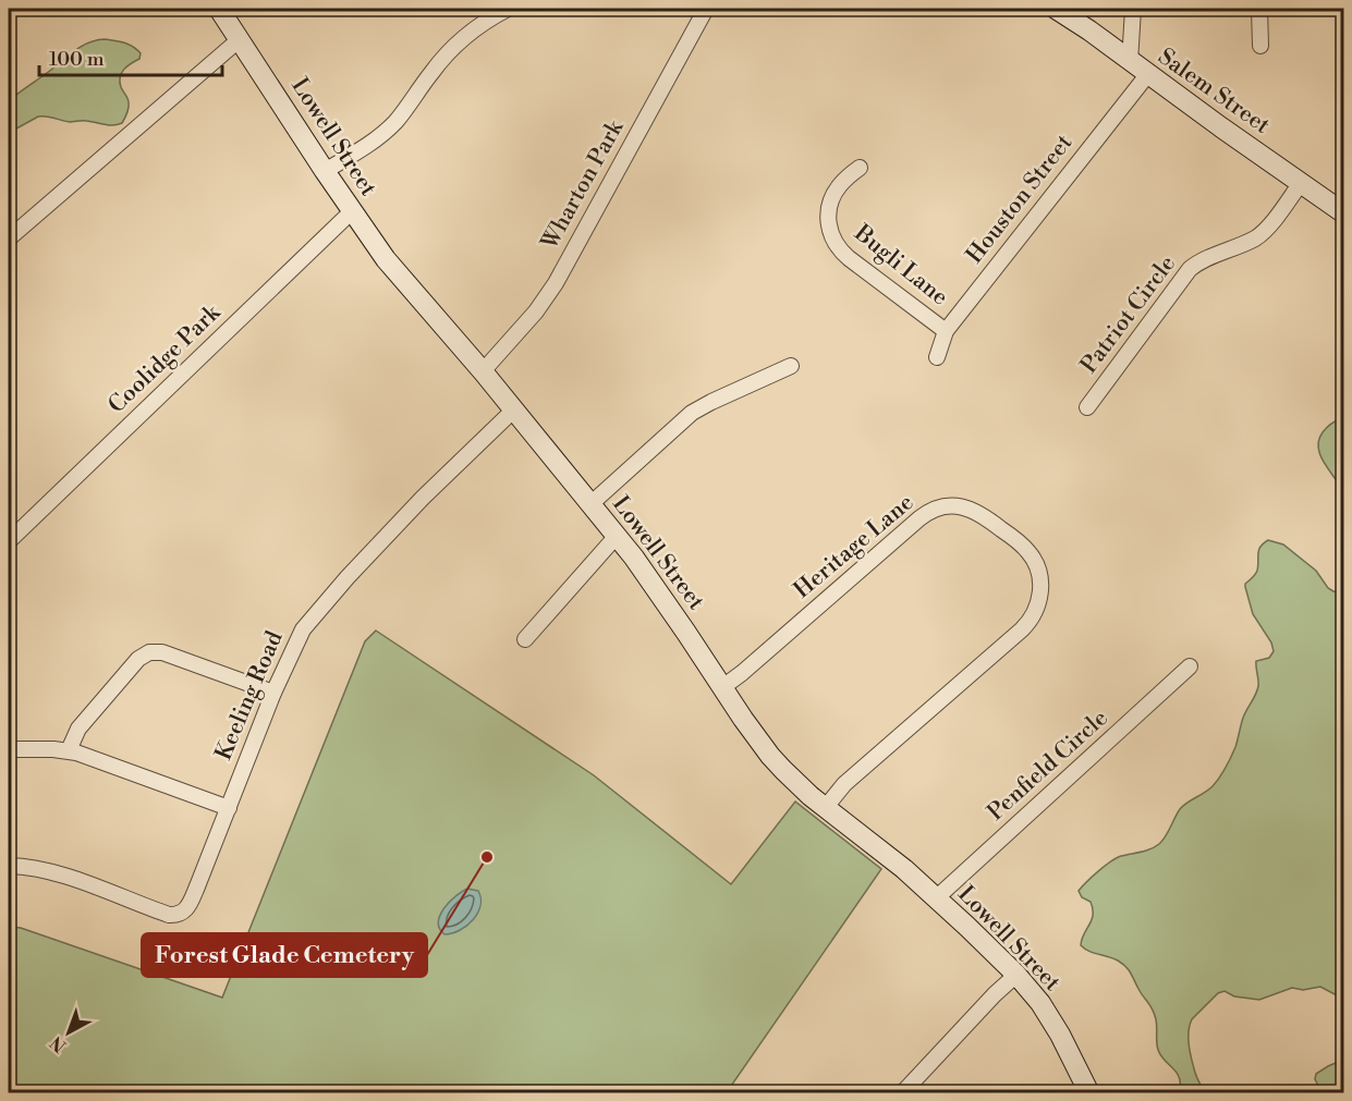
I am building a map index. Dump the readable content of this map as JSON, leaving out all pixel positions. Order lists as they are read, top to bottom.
{
  "streets": {
    "main road": ["Salem Street", "Lowell Street"],
    "street": [
      "Wharton Park",
      "Houston Street",
      "Bugli Lane",
      "Patriot Circle",
      "Coolidge Park",
      "Heritage Lane",
      "Keeling Road",
      "Penfield Circle"
    ]
  },
  "crossings": [
    ["Salem Street", "Houston Street"],
    ["Salem Street", "Patriot Circle"],
    ["Lowell Street", "Wharton Park"],
    ["Lowell Street", "Coolidge Park"],
    ["Lowell Street", "Heritage Lane"],
    ["Lowell Street", "Keeling Road"],
    ["Lowell Street", "Penfield Circle"],
    ["Houston Street", "Bugli Lane"]
  ],
  "places": ["Forest Glade Cemetery"],
  "scale_bar": "100 m",
  "north": "bottom left"
}
